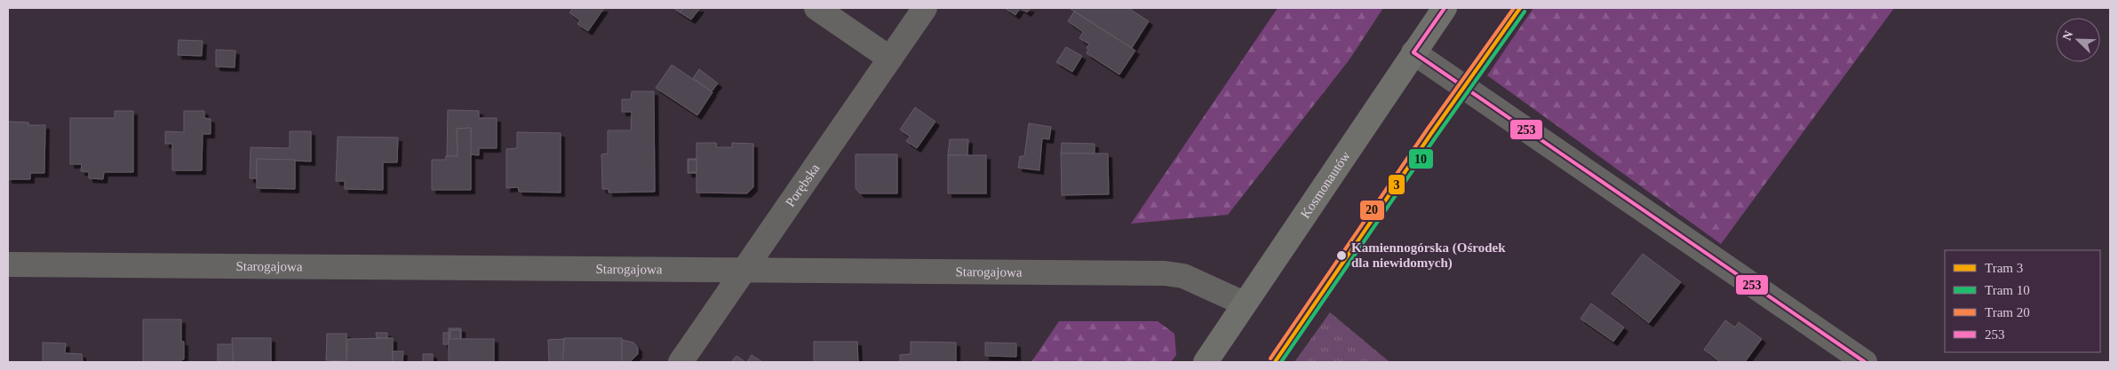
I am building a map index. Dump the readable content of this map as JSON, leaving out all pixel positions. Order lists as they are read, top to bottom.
{
  "streets": {
    "main road": ["Kosmonautów"],
    "street": ["Porębska", "Starogajowa"]
  },
  "crossings": [
    ["Porębska", "Starogajowa"],
    ["Kosmonautów", "Starogajowa"]
  ],
  "places": ["Kamiennogórska (Ośrodek dla niewidomych)"],
  "lines": [
    "tram line 3",
    "tram line 20",
    "transit line 253",
    "tram line 10"
  ],
  "legend": [
    "Tram 3",
    "Tram 10",
    "Tram 20",
    "253"
  ],
  "north": "top left"
}
